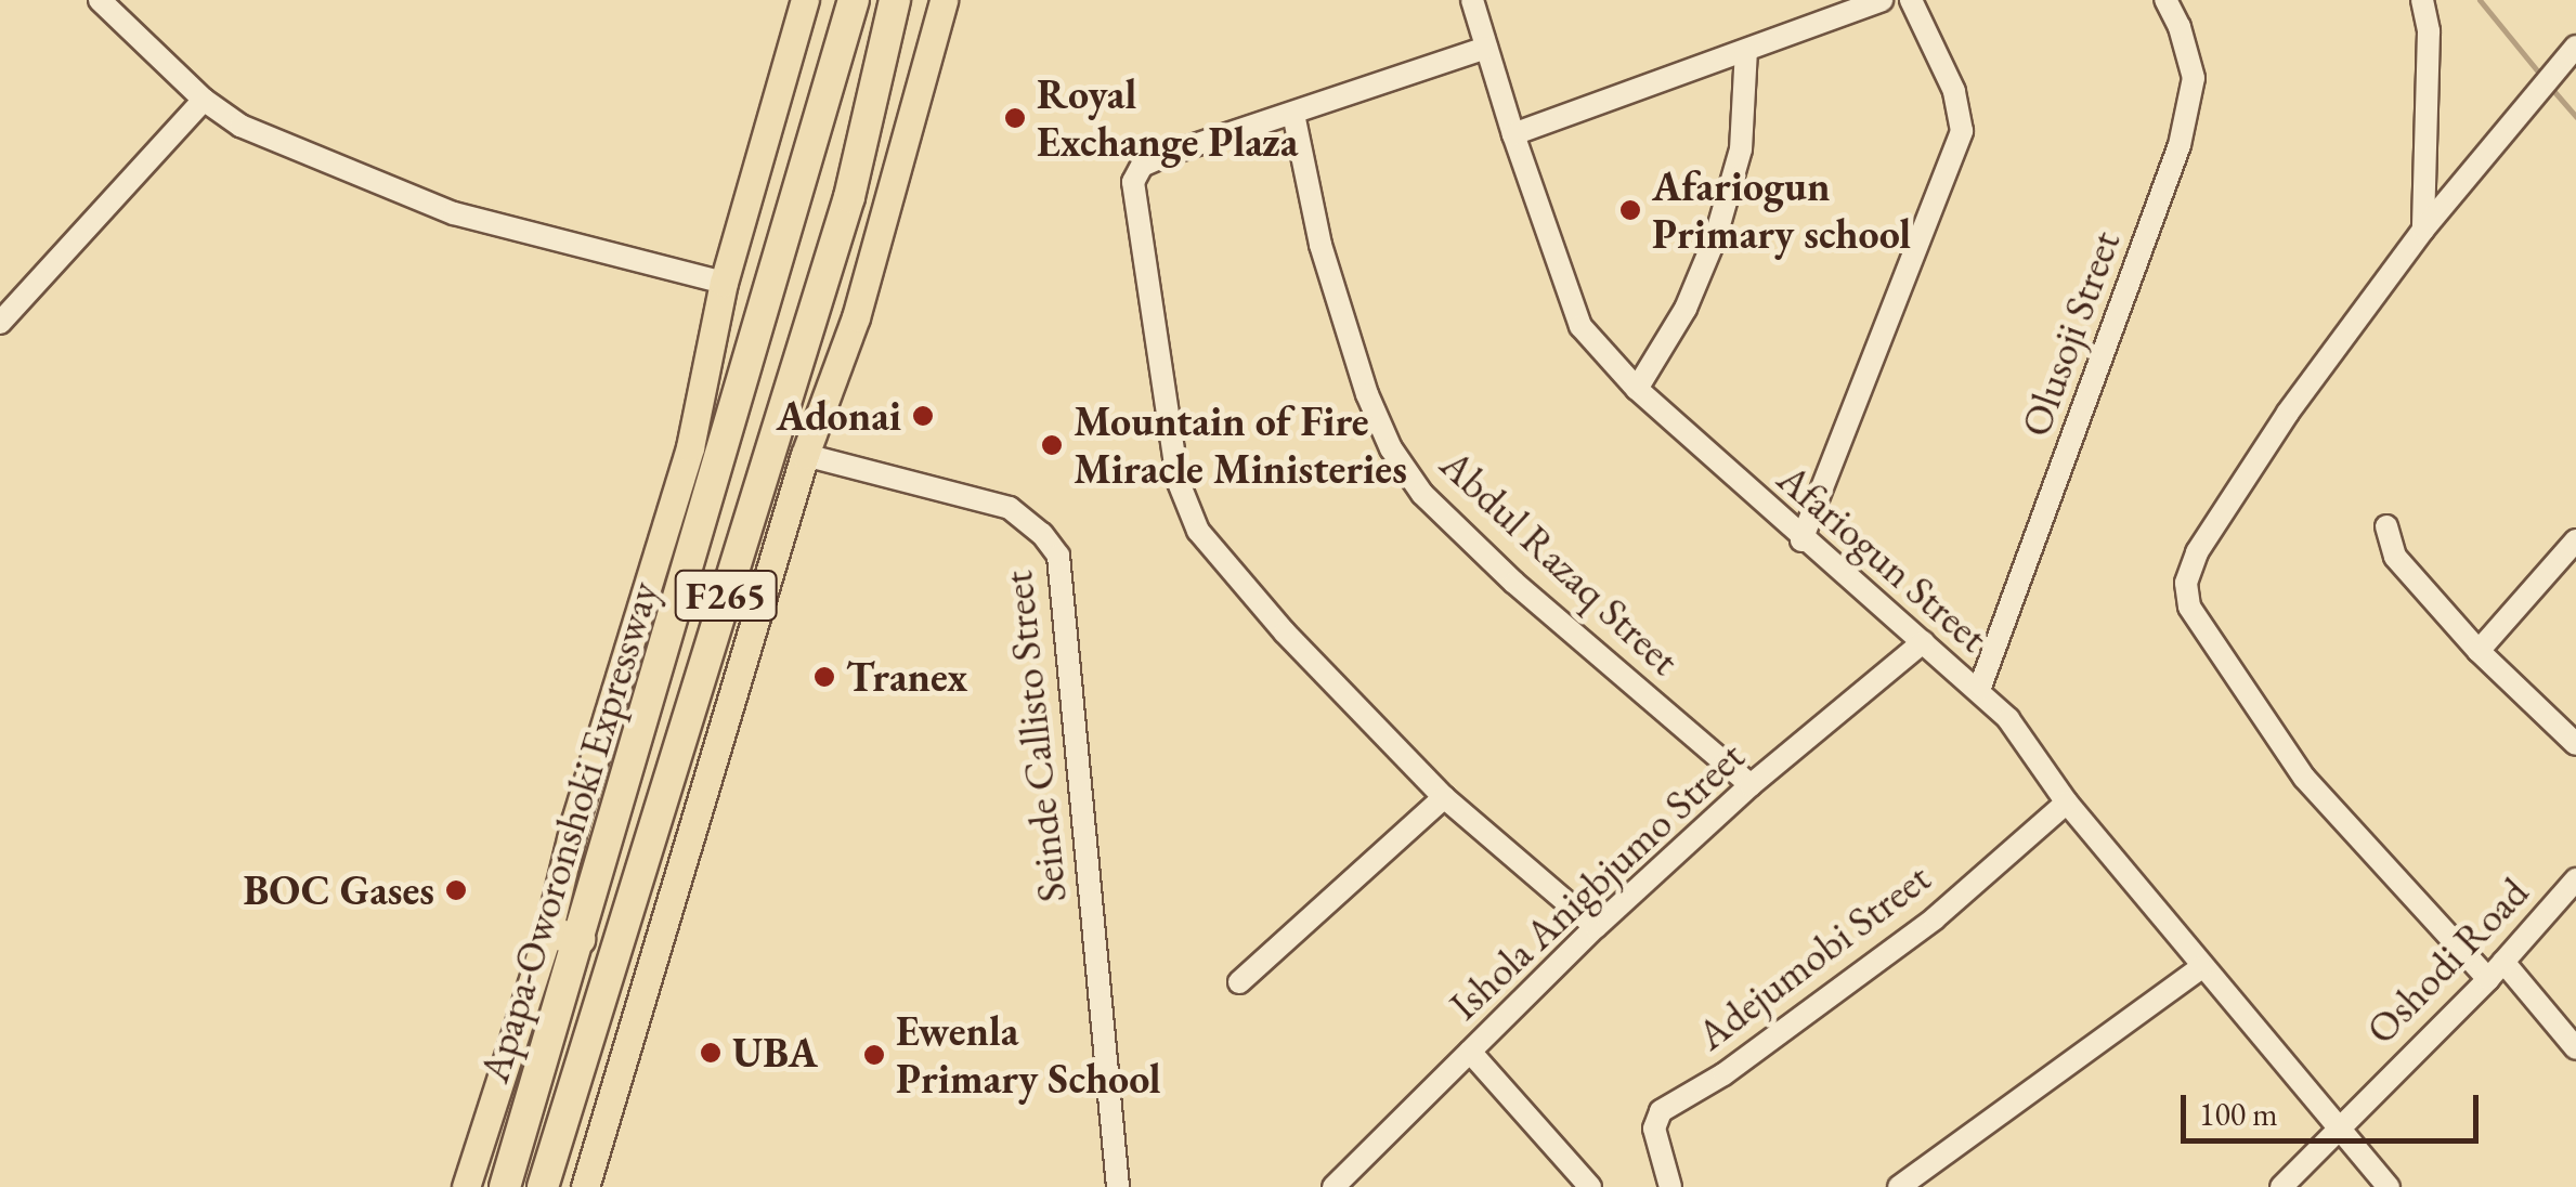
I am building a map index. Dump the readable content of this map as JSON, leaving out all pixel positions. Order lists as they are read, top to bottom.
{
  "streets": {
    "highway": ["F265", "Apapa-Oworonshoki Expressway"],
    "street": [
      "Olusoji Street",
      "Afariogun Street",
      "Abdul Razaq Street",
      "Seinde Callisto Street",
      "Ishola Anigbjumo Street",
      "Adejumobi Street",
      "Oshodi Road"
    ]
  },
  "crossings": [
    ["Olusoji Street", "Afariogun Street"],
    ["Afariogun Street", "Ishola Anigbjumo Street"],
    ["Afariogun Street", "Adejumobi Street"],
    ["Afariogun Street", "Oshodi Road"],
    ["Abdul Razaq Street", "Ishola Anigbjumo Street"]
  ],
  "places": [
    "Royal Exchange Plaza",
    "Afariogun Primary school",
    "Adonai",
    "Mountain of Fire Miracle Ministeries",
    "Tranex",
    "BOC Gases",
    "UBA",
    "Ewenla Primary School"
  ],
  "scale_bar": "100 m"
}
